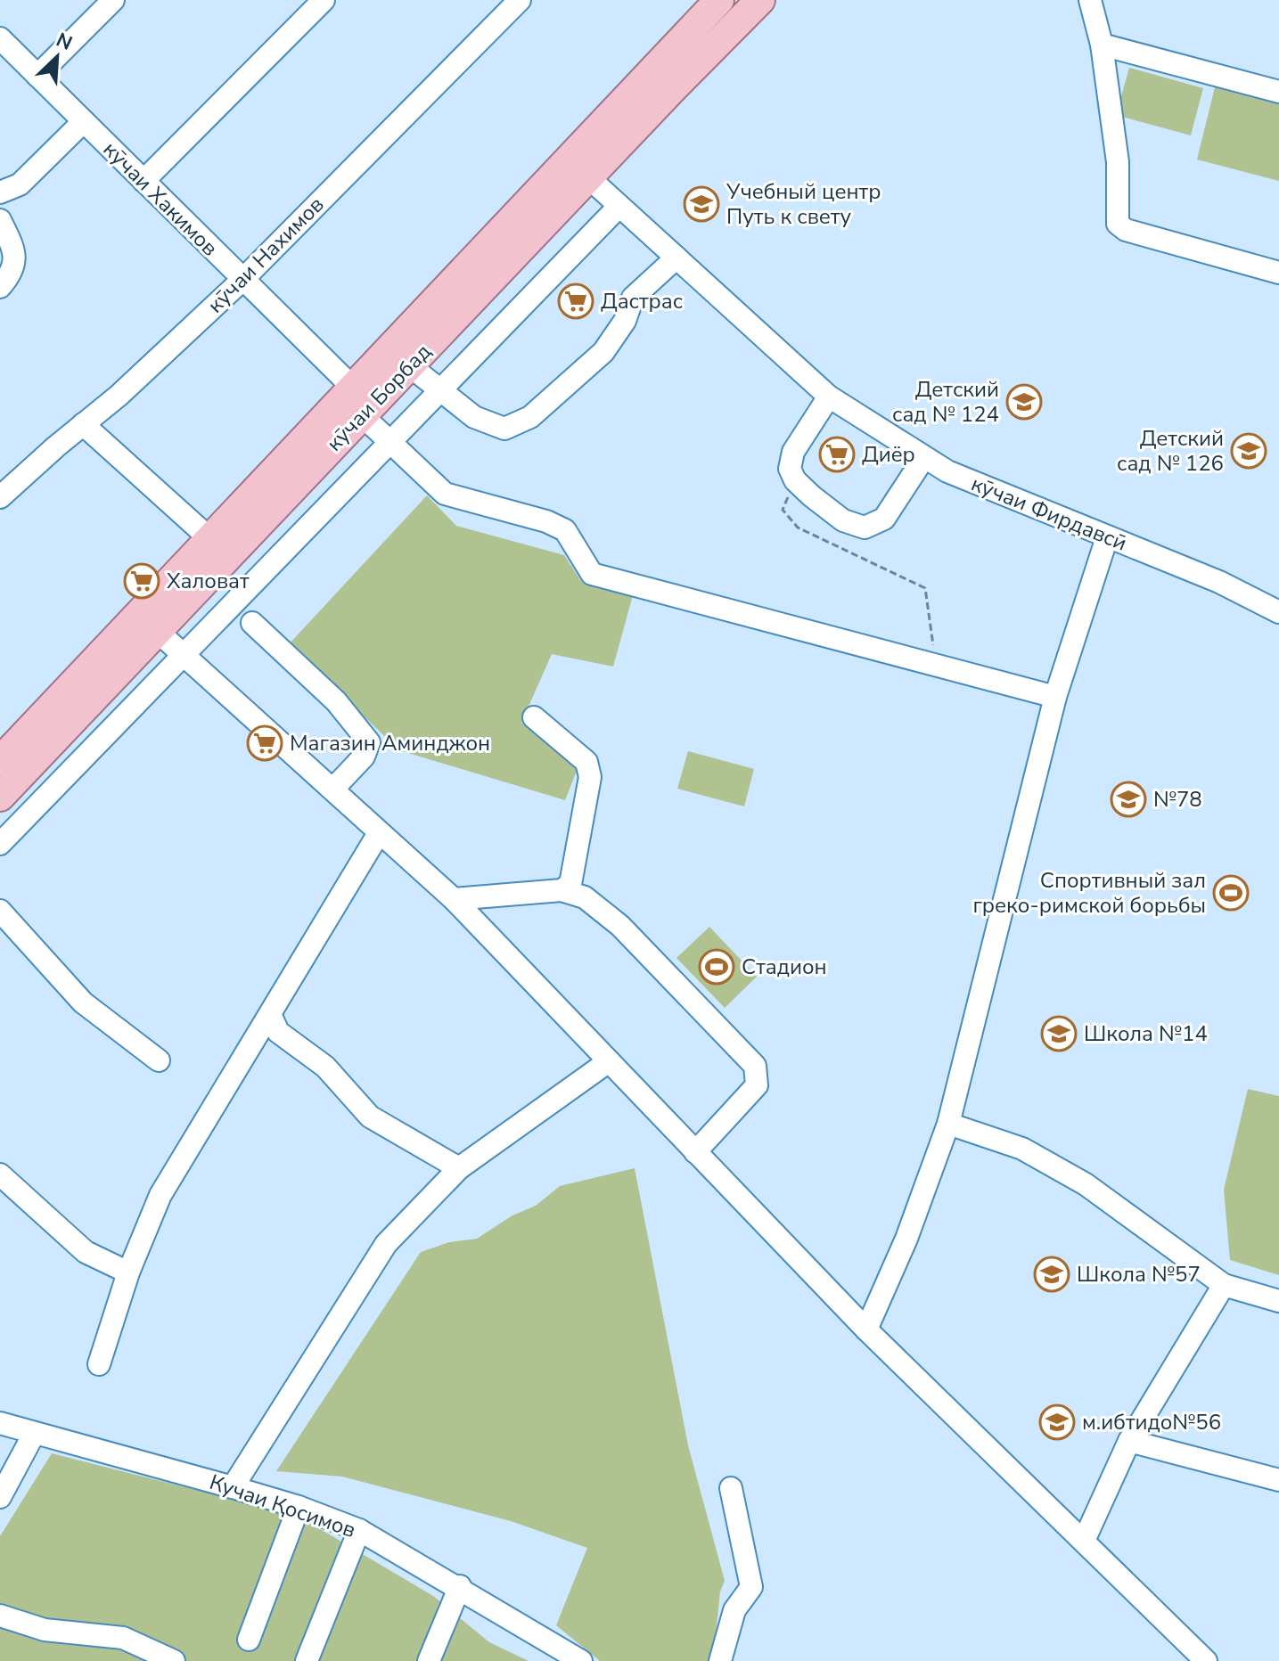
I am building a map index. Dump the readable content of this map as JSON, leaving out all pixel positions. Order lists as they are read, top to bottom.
{
  "streets": {
    "main road": ["кӯчаи Борбад"],
    "street": [
      "кӯчаи Хакимов",
      "кӯчаи Нахимов",
      "кӯчаи Фирдавсӣ",
      "Кучаи Қосимов"
    ]
  },
  "crossings": [
    ["кӯчаи Хакимов", "кӯчаи Нахимов"],
    ["кӯчаи Хакимов", "кӯчаи Борбад"],
    ["кӯчаи Борбад", "кӯчаи Фирдавсӣ"]
  ],
  "places": {
    "school or university": [
      "Учебный центр Путь к свету",
      "Детский сад № 124",
      "Детский сад № 126",
      "№78",
      "Школа №14",
      "Школа №57",
      "м.ибтидо№56"
    ],
    "supermarket": [
      "Дастрас",
      "Диëр",
      "Халоват",
      "Магазин Аминджон"
    ],
    "sports": ["Спортивный зал греко-римской борьбы", "Стадион"]
  },
  "north": "top right"
}
